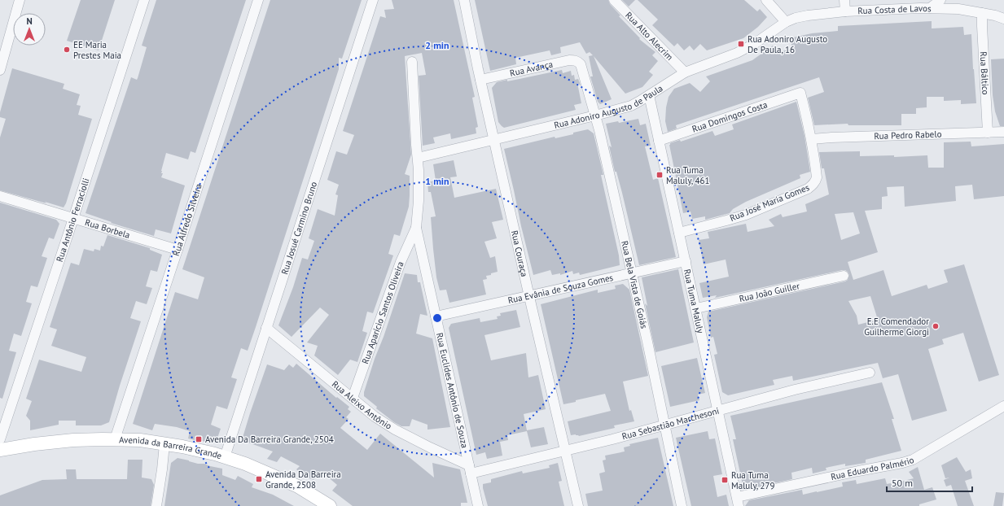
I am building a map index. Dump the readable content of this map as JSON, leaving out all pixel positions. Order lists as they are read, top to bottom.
{
  "streets": {
    "main road": ["Avenida da Barreira Grande"],
    "street": [
      "Rua Costa de Lavos",
      "Rua Alto Alecrim",
      "Rua Avança",
      "Rua Báltico",
      "Rua Adoniro Augusto de Paula",
      "Rua Domingos Costa",
      "Rua Pedro Rabelo",
      "Rua José Maria Gomes",
      "Rua Antônio Ferraciolli",
      "Rua Alfredo Silveira",
      "Rua Borbela",
      "Rua Josué Carmino Bruno",
      "Rua Couraça",
      "Rua Bela Vista de Goiás",
      "Rua Evânia de Souza Gomes",
      "Rua João Guiller",
      "Rua Tuma Maluly",
      "Rua Aparício Santos Oliveira",
      "Rua Euclides Antônio de Souza",
      "Rua Aleixo Antônio",
      "Rua Sebastião Marchesoni",
      "Rua Eduardo Palmério"
    ]
  },
  "crossings": [
    ["Rua Costa de Lavos", "Rua Báltico"],
    ["Rua Costa de Lavos", "Rua Adoniro Augusto de Paula"],
    ["Rua Alto Alecrim", "Rua Adoniro Augusto de Paula"],
    ["Rua Avança", "Rua Couraça"],
    ["Rua Avança", "Rua Bela Vista de Goiás"],
    ["Rua Báltico", "Rua Pedro Rabelo"],
    ["Rua Adoniro Augusto de Paula", "Rua Couraça"],
    ["Rua Adoniro Augusto de Paula", "Rua Bela Vista de Goiás"],
    ["Rua Adoniro Augusto de Paula", "Rua Tuma Maluly"],
    ["Rua Adoniro Augusto de Paula", "Rua Euclides Antônio de Souza"],
    ["Rua Domingos Costa", "Rua Pedro Rabelo"],
    ["Rua Domingos Costa", "Rua José Maria Gomes"],
    ["Rua Domingos Costa", "Rua Tuma Maluly"],
    ["Rua Pedro Rabelo", "Rua José Maria Gomes"],
    ["Rua José Maria Gomes", "Rua Tuma Maluly"],
    ["Rua Antônio Ferraciolli", "Rua Borbela"],
    ["Rua Alfredo Silveira", "Rua Borbela"],
    ["Rua Alfredo Silveira", "Avenida da Barreira Grande"],
    ["Rua Josué Carmino Bruno", "Rua Aleixo Antônio"],
    ["Rua Josué Carmino Bruno", "Avenida da Barreira Grande"],
    ["Rua Couraça", "Rua Evânia de Souza Gomes"],
    ["Rua Couraça", "Rua Sebastião Marchesoni"],
    ["Rua Bela Vista de Goiás", "Rua Evânia de Souza Gomes"],
    ["Rua Bela Vista de Goiás", "Rua Sebastião Marchesoni"],
    ["Rua Evânia de Souza Gomes", "Rua Tuma Maluly"],
    ["Rua Evânia de Souza Gomes", "Rua Euclides Antônio de Souza"],
    ["Rua João Guiller", "Rua Tuma Maluly"],
    ["Rua Tuma Maluly", "Rua Sebastião Marchesoni"],
    ["Rua Tuma Maluly", "Rua Eduardo Palmério"],
    ["Rua Aparício Santos Oliveira", "Rua Euclides Antônio de Souza"],
    ["Rua Aparício Santos Oliveira", "Rua Aleixo Antônio"],
    ["Rua Euclides Antônio de Souza", "Rua Aleixo Antônio"],
    ["Rua Euclides Antônio de Souza", "Rua Sebastião Marchesoni"],
    ["Rua Aleixo Antônio", "Rua Sebastião Marchesoni"]
  ],
  "places": {
    "transit": [
      "Rua Adoniro Augusto De Paula, 16",
      "Rua Tuma Maluly, 461",
      "Avenida Da Barreira Grande, 2504",
      "Avenida Da Barreira Grande, 2508",
      "Rua Tuma Maluly, 279"
    ],
    "other": ["EE Maria Prestes Maia", "E.E Comendador Guilherme Giorgi"]
  },
  "scale_bar": "50 m",
  "north": "top",
  "rings": ["2 min", "1 min"]
}
